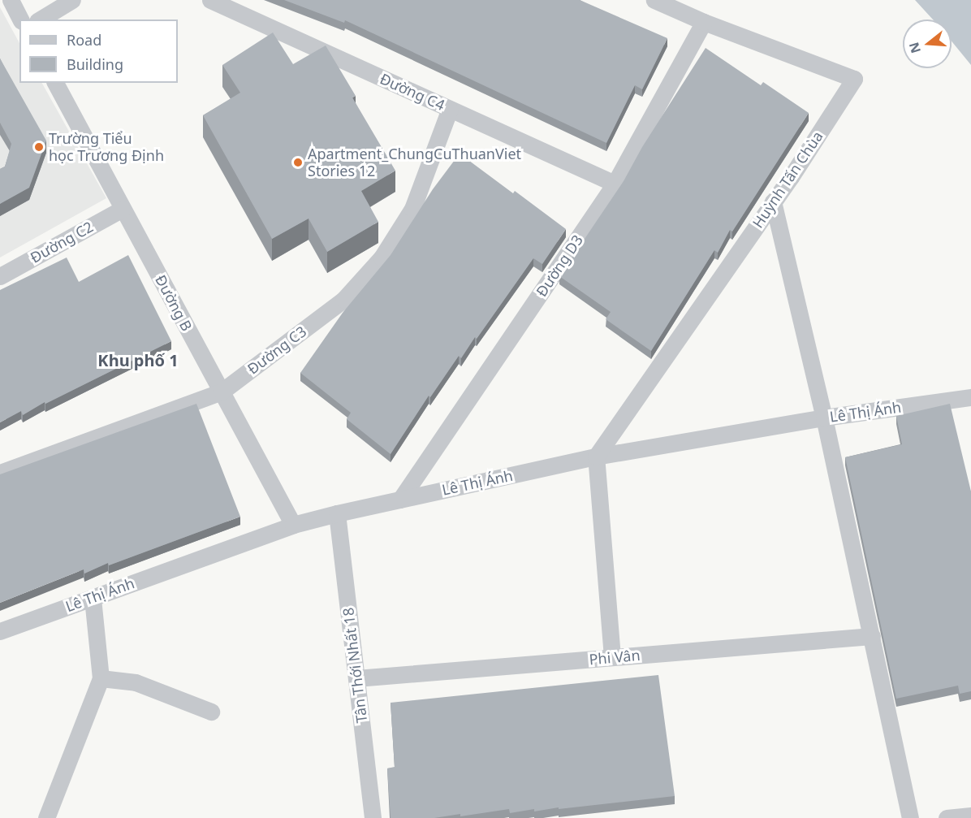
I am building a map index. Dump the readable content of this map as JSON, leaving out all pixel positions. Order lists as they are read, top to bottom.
{
  "streets": {
    "street": [
      "Đường C4",
      "Huỳnh Tấn Chùa",
      "Đường C2",
      "Đường D3",
      "Đường B",
      "Đường C3",
      "Lê Thị Ánh",
      "Phi Vân",
      "Tân Thới Nhất 18"
    ]
  },
  "crossings": [
    ["Đường C4", "Đường D3"],
    ["Đường C4", "Đường C3"],
    ["Huỳnh Tấn Chùa", "Đường D3"],
    ["Huỳnh Tấn Chùa", "Lê Thị Ánh"],
    ["Đường C2", "Đường B"],
    ["Đường D3", "Lê Thị Ánh"],
    ["Đường B", "Đường C3"],
    ["Đường B", "Lê Thị Ánh"],
    ["Lê Thị Ánh", "Tân Thới Nhất 18"],
    ["Phi Vân", "Tân Thới Nhất 18"]
  ],
  "districts": ["Khu phố 1"],
  "places": ["Trường Tiểu học Trương Định", "Apartment_ChungCuThuanViet Stories 12"],
  "legend": ["Road", "Building"],
  "north": "left"
}
